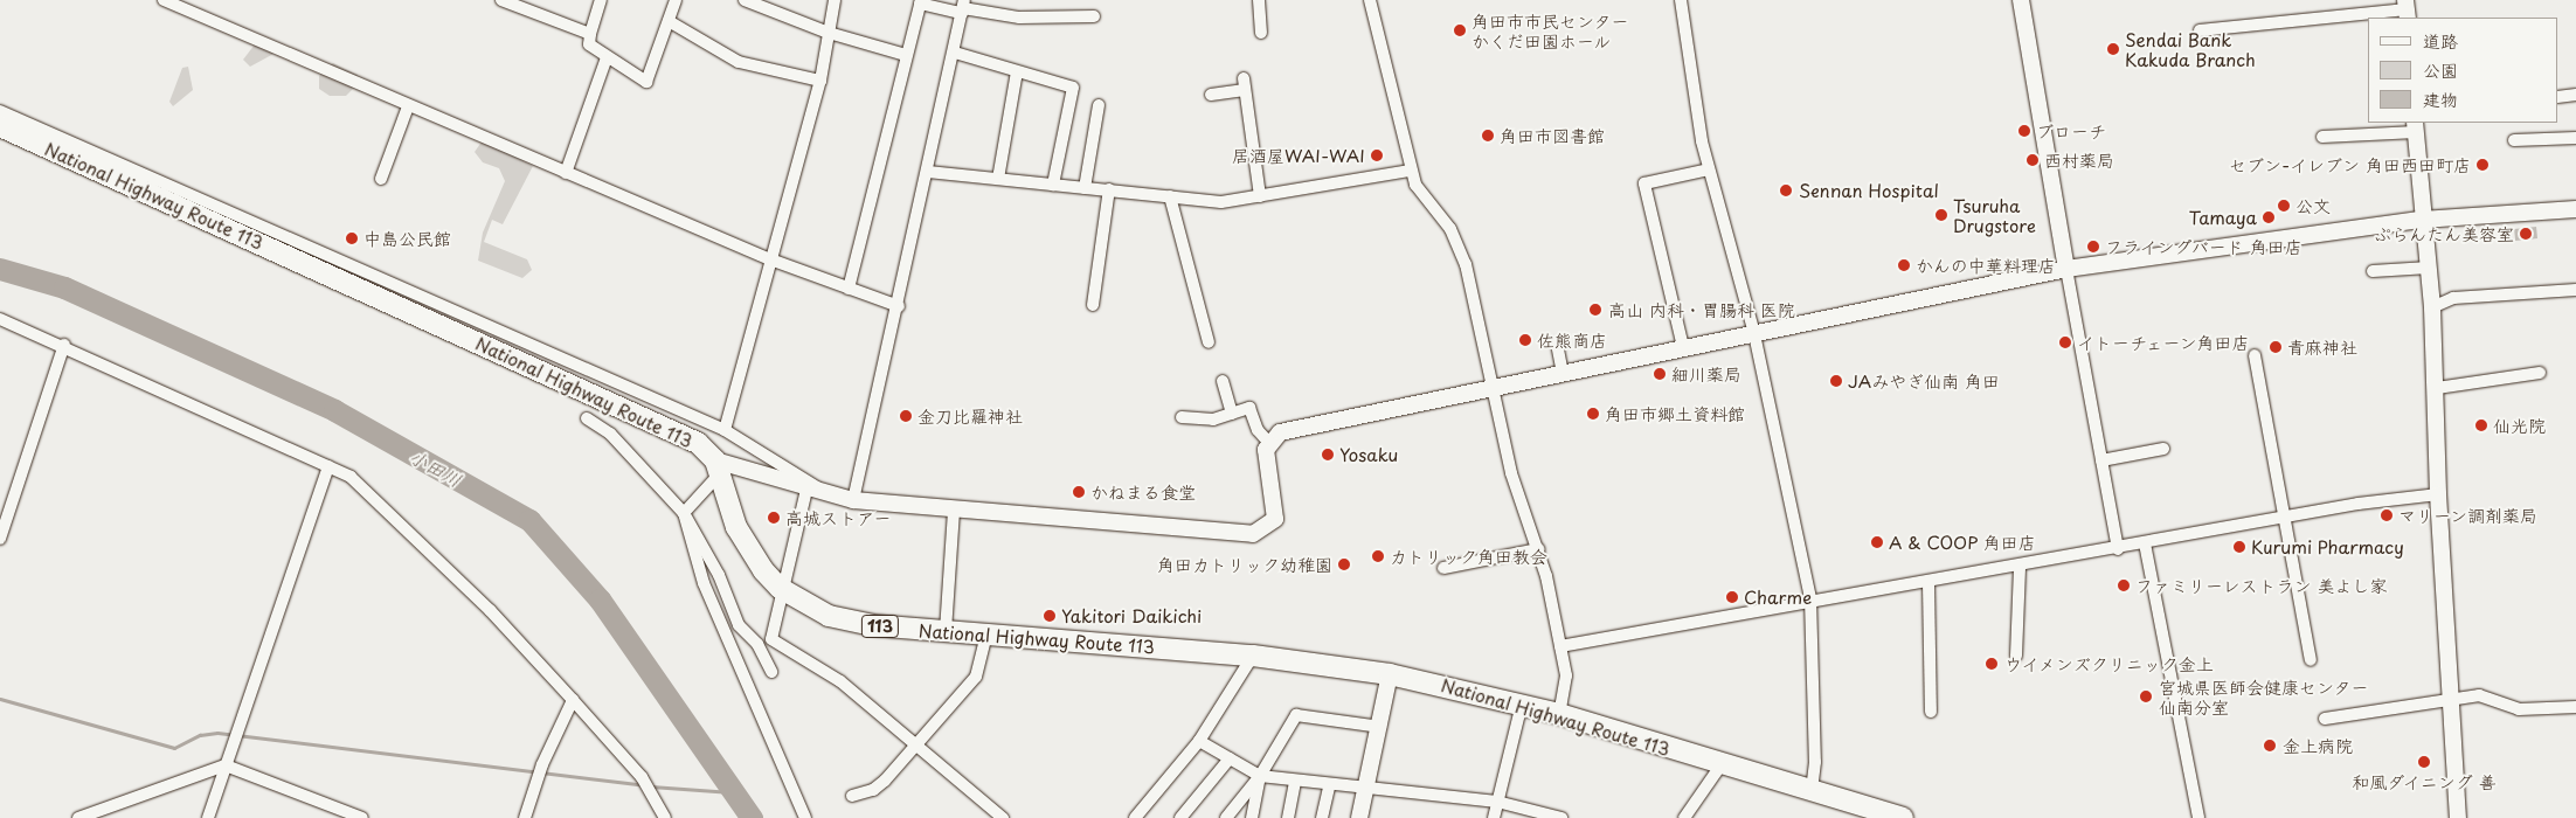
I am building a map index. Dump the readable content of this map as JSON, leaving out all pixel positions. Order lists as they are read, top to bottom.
{
  "streets": {
    "highway": ["National Highway Route 113", "113"]
  },
  "water": ["小田川"],
  "places": [
    "角田市市民センター かくだ田園ホール",
    "Sendai Bank Kakuda Branch",
    "ブローチ",
    "角田市図書館",
    "居酒屋WAI-WAI",
    "西村薬局",
    "セブン-イレブン 角田西田町店",
    "Sennan Hospital",
    "公文",
    "Tsuruha Drugstore",
    "Tamaya",
    "ぷらんたん美容室",
    "中島公民館",
    "フライングバード 角田店",
    "かんの中華料理店",
    "高山 内科・胃腸科 医院",
    "佐熊商店",
    "イトーチェーン角田店",
    "青麻神社",
    "細川薬局",
    "JAみやぎ仙南 角田",
    "角田市郷土資料館",
    "金刀比羅神社",
    "仙光院",
    "Yosaku",
    "かねまる食堂",
    "マリーン調剤薬局",
    "高城ストアー",
    "A & COOP 角田店",
    "Kurumi Pharmacy",
    "カトリック角田教会",
    "角田カトリック幼稚園",
    "ファミリーレストラン 美よし家",
    "Charme",
    "Yakitori Daikichi",
    "ウイメンズクリニック金上",
    "宮城県医師会健康センター 仙南分室",
    "金上病院",
    "和風ダイニング 善"
  ],
  "legend": ["道路", "公園", "建物"]
}
